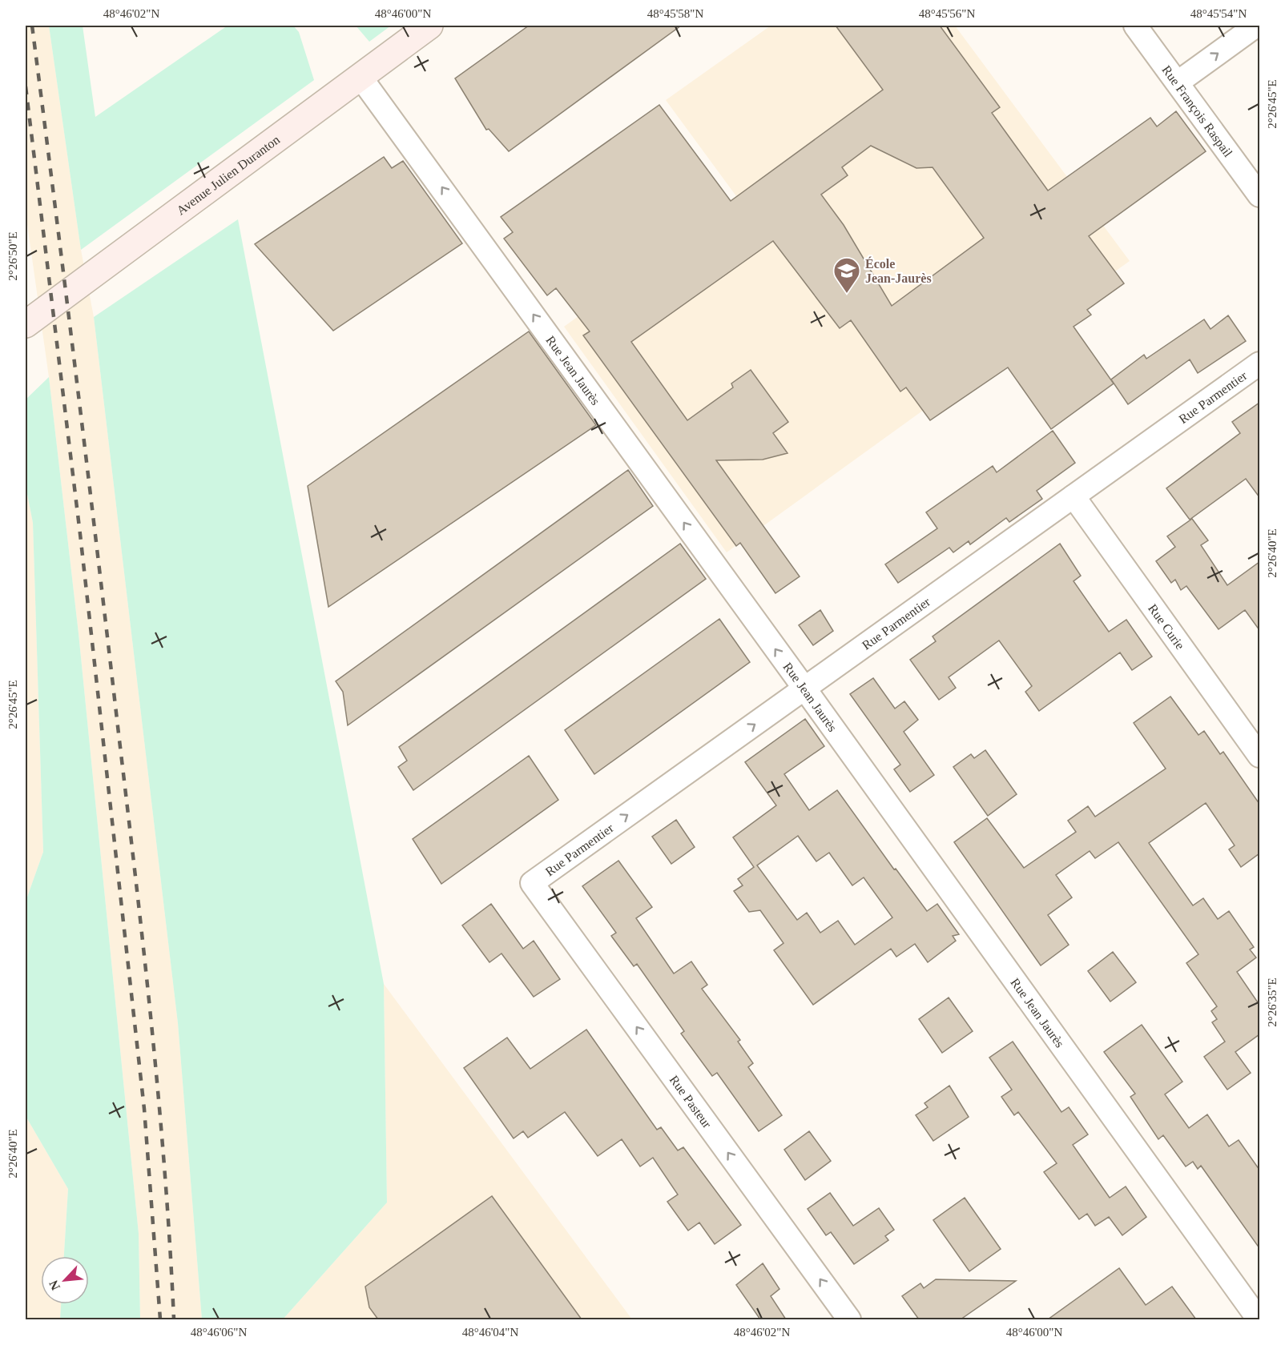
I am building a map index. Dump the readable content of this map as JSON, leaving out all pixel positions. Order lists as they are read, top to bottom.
{
  "streets": {
    "main road": ["Avenue Julien Duranton"],
    "street": [
      "Rue François Raspail",
      "Rue Jean Jaurès",
      "Rue Parmentier",
      "Rue Curie",
      "Rue Pasteur"
    ]
  },
  "crossings": [
    ["Avenue Julien Duranton", "Rue Jean Jaurès"],
    ["Rue Jean Jaurès", "Rue Parmentier"],
    ["Rue Parmentier", "Rue Curie"],
    ["Rue Parmentier", "Rue Pasteur"]
  ],
  "one_way": ["Rue Jean Jaurès", "Rue Parmentier", "Rue Pasteur"],
  "places": {
    "school or university": ["École Jean-Jaurès"]
  },
  "north": "bottom left",
  "coordinates": [
    "48°46'02\"N",
    "48°46'00\"N",
    "48°45'58\"N",
    "48°45'56\"N",
    "48°45'54\"N",
    "2°26'45\"E",
    "2°26'50\"E",
    "2°26'40\"E",
    "2°26'35\"E",
    "48°46'06\"N",
    "48°46'04\"N"
  ]
}
